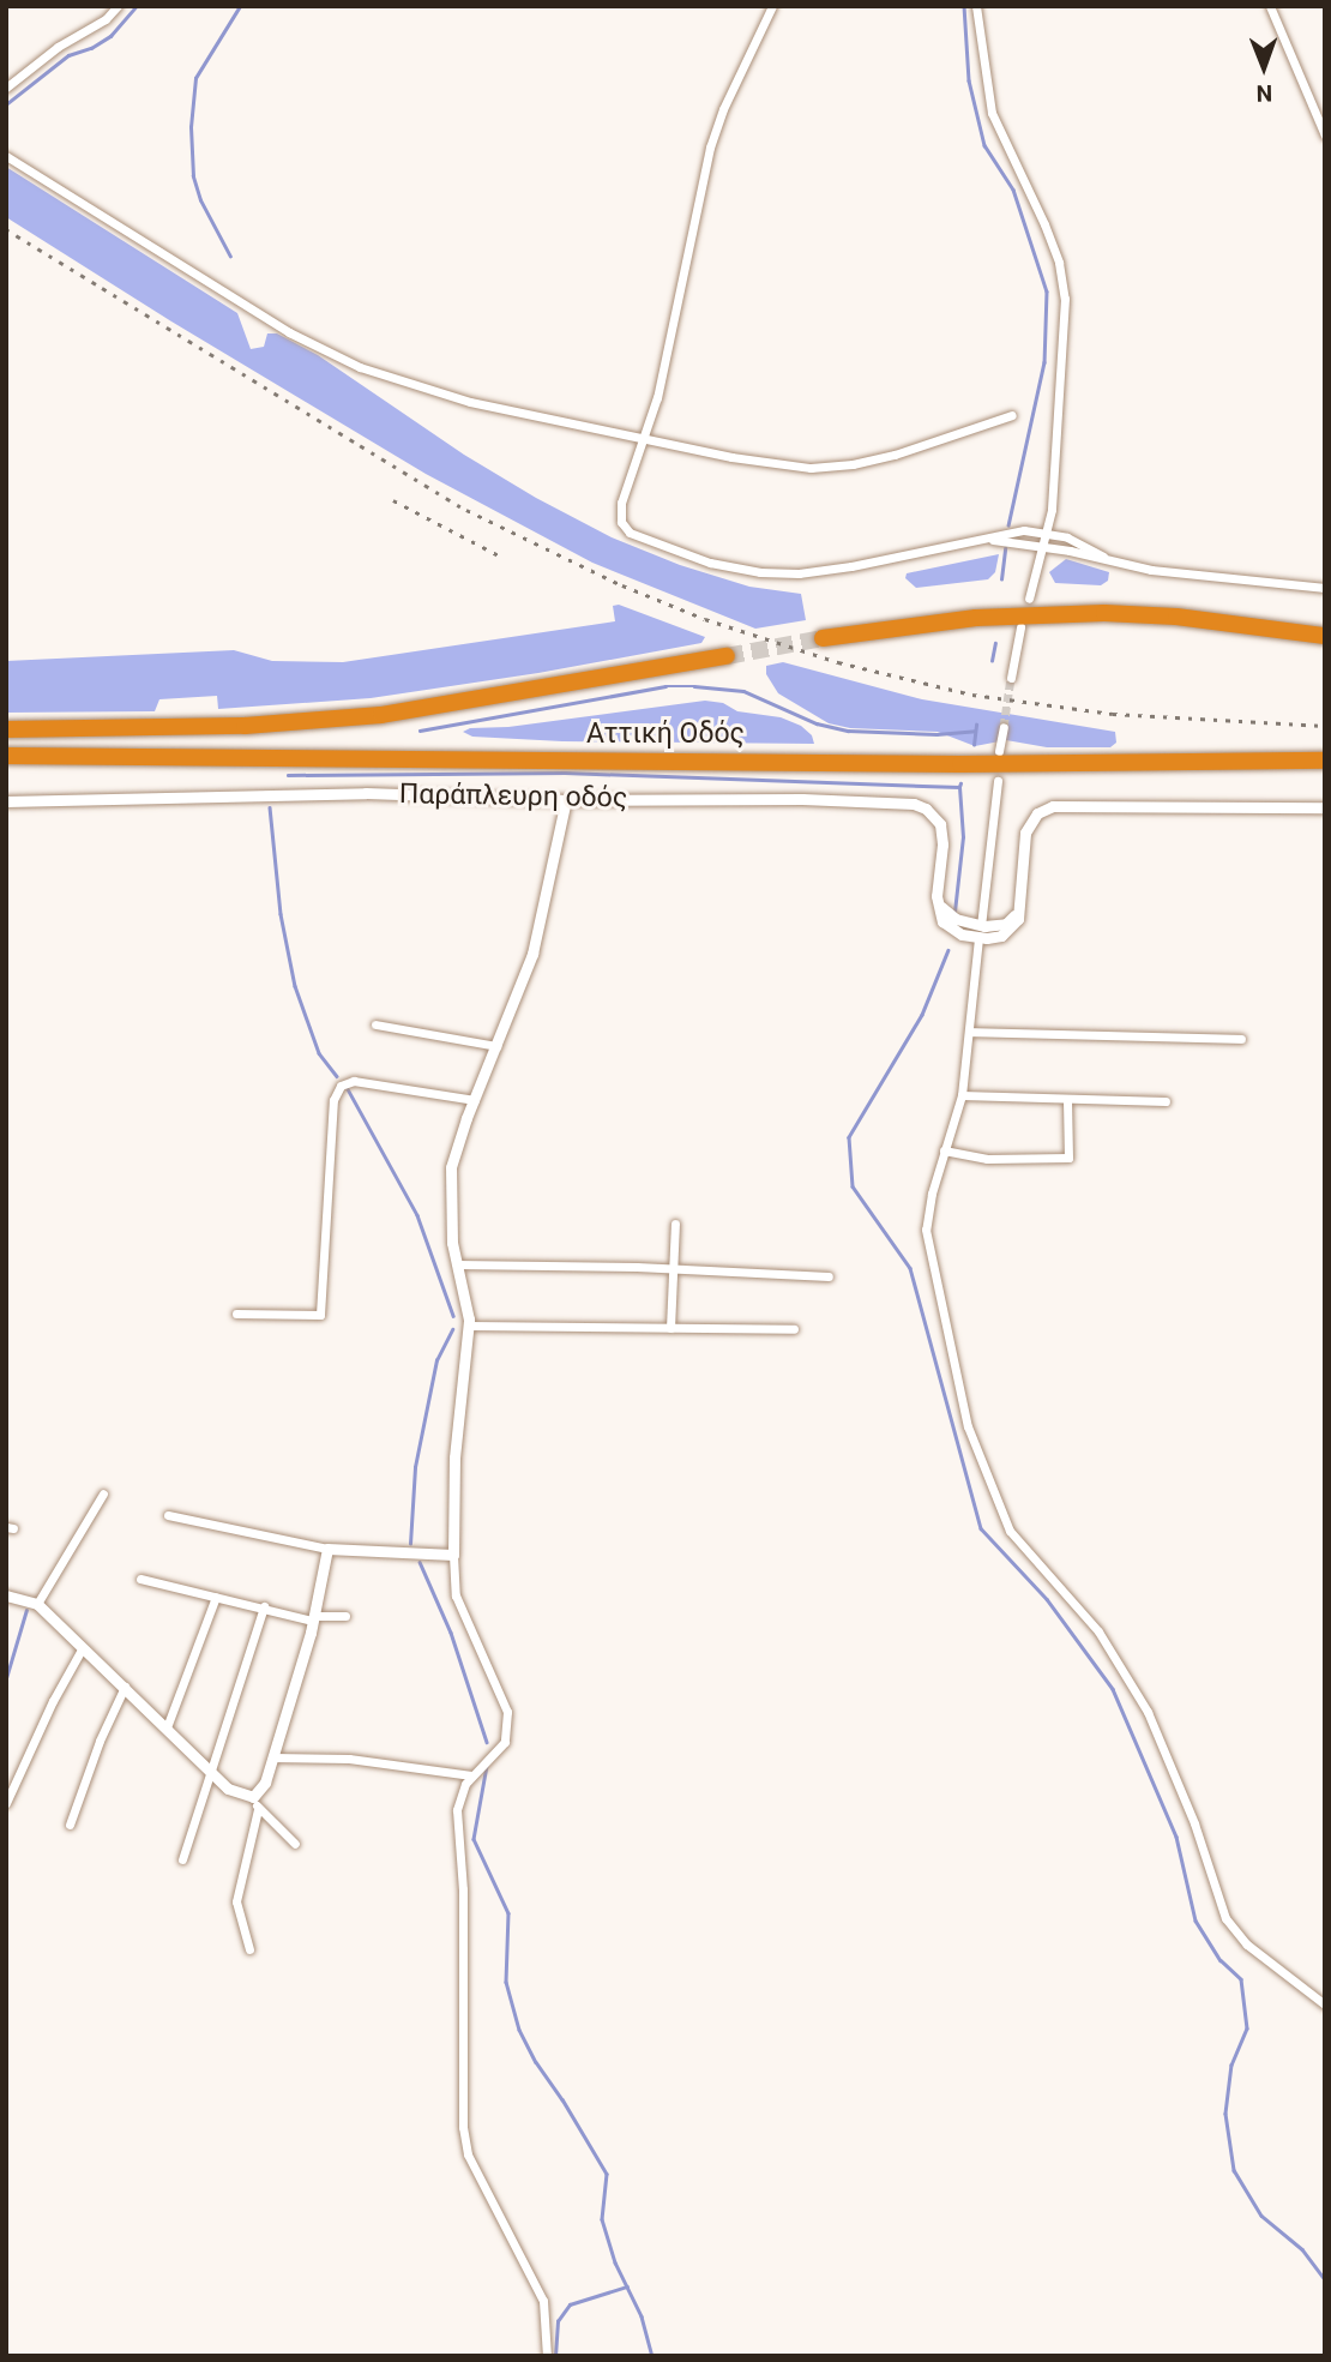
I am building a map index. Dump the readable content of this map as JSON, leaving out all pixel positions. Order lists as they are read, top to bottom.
{
  "streets": {
    "highway": ["Αττική Οδός"],
    "street": ["Παράπλευρη οδός"]
  },
  "north": "bottom"
}
